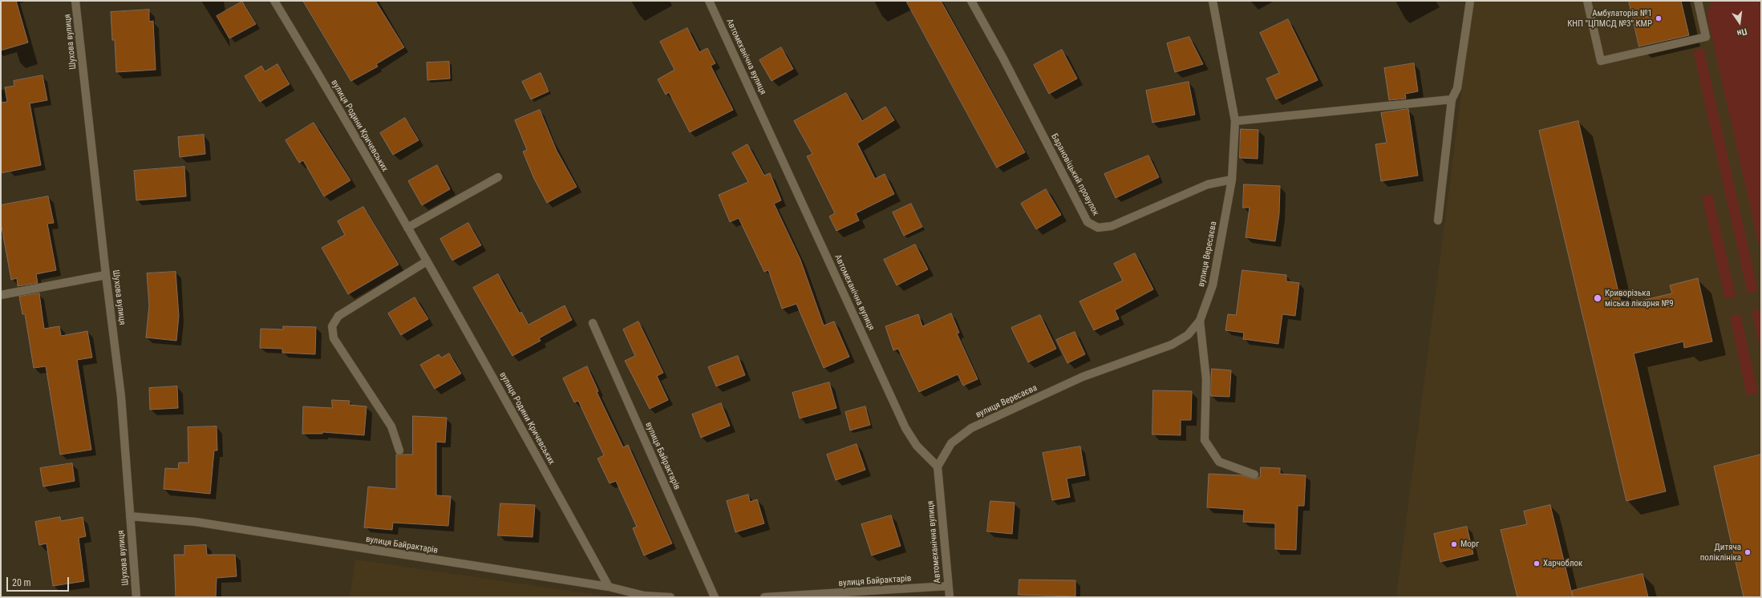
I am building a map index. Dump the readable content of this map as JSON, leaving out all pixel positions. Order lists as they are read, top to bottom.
{
  "streets": {
    "street": [
      "Шухова вулиця",
      "Автомеханічна вулиця",
      "вулиця Родини Кричевських",
      "Барановіцький провулок",
      "вулиця Вересаєва",
      "вулиця Байрактарів"
    ]
  },
  "crossings": [
    ["Шухова вулиця", "вулиця Байрактарів"],
    ["Автомеханічна вулиця", "вулиця Вересаєва"],
    ["Автомеханічна вулиця", "вулиця Байрактарів"],
    ["вулиця Родини Кричевських", "вулиця Байрактарів"],
    ["Барановіцький провулок", "вулиця Вересаєва"]
  ],
  "places": [
    "Амбулаторія №1 КНП \"ЦПМСД №3\" КМР",
    "Криворізька міська лікарня №9",
    "Морг",
    "Дитяча поліклініка",
    "Харчоблок"
  ],
  "scale_bar": "20 m",
  "north": "bottom"
}
